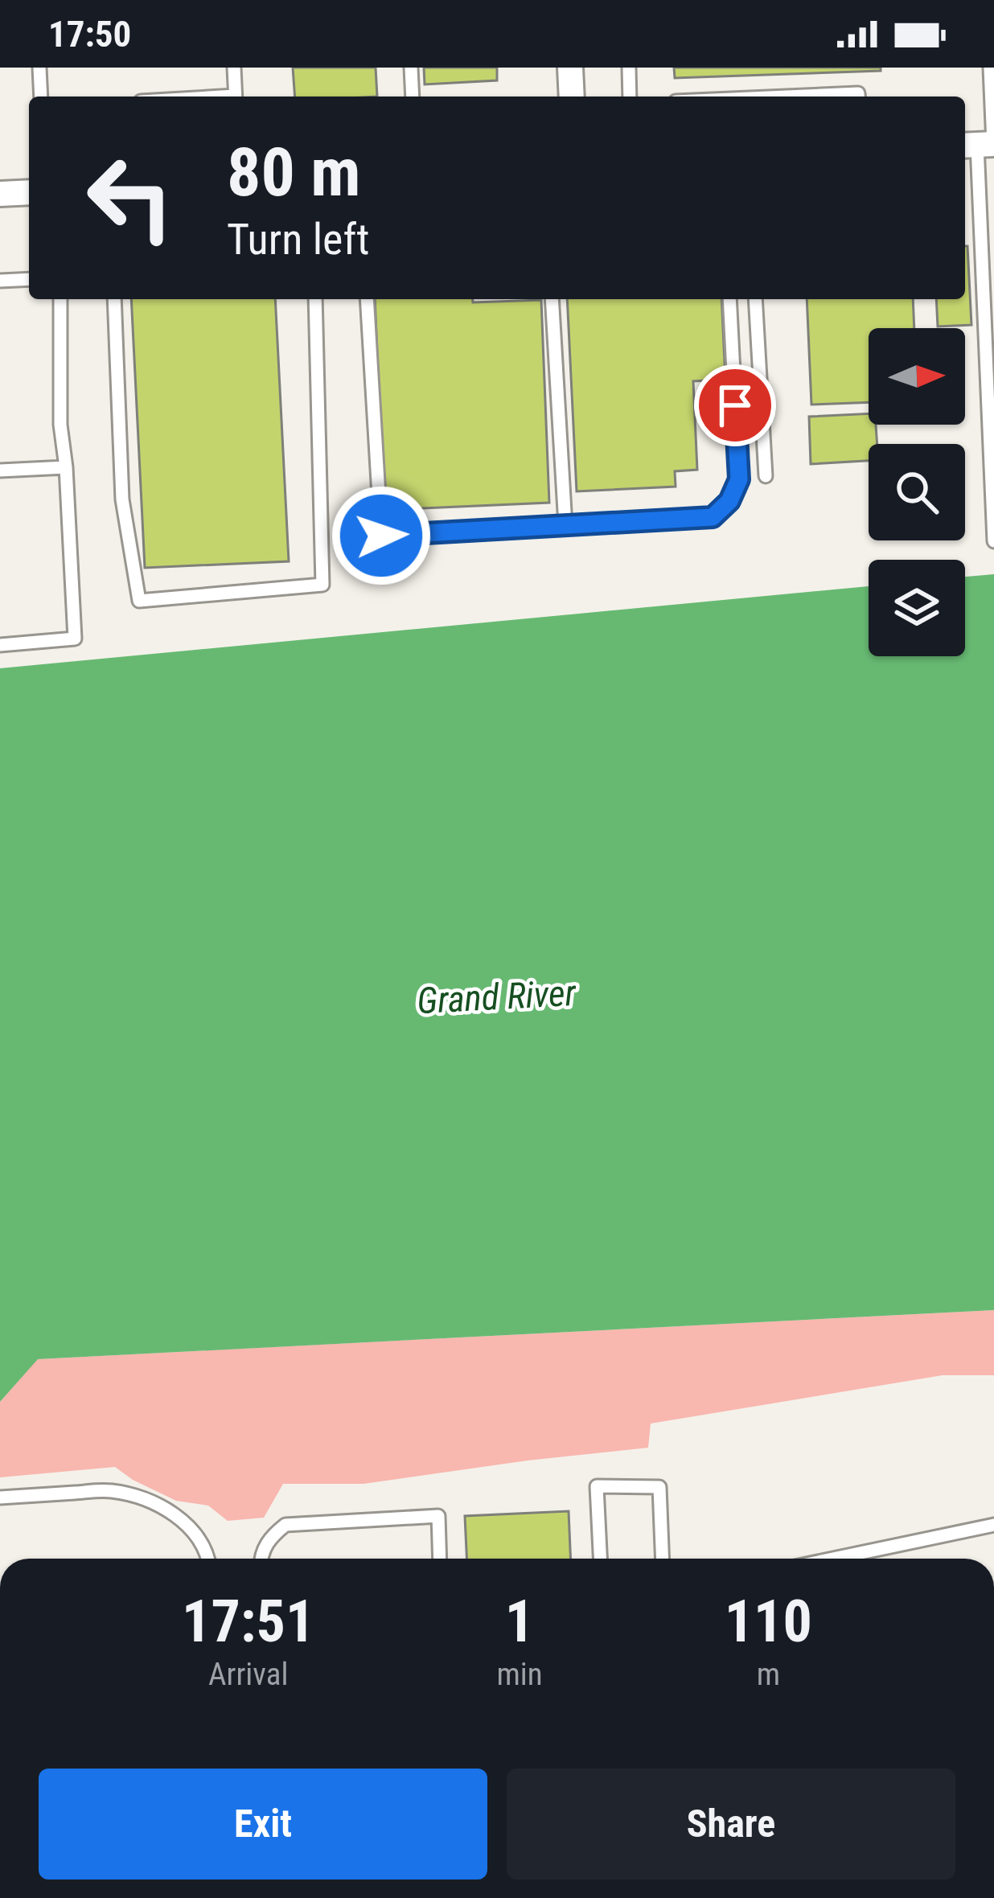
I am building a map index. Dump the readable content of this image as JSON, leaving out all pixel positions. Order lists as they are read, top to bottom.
{
  "water": ["Grand River"],
  "north": "right",
  "page": {
    "status": "17:50",
    "turn": ["80 m", "Turn left"],
    "eta": [
      "17:51",
      "Arrival",
      "1",
      "min",
      "110",
      "m"
    ],
    "buttons": ["Exit", "Share"]
  }
}
